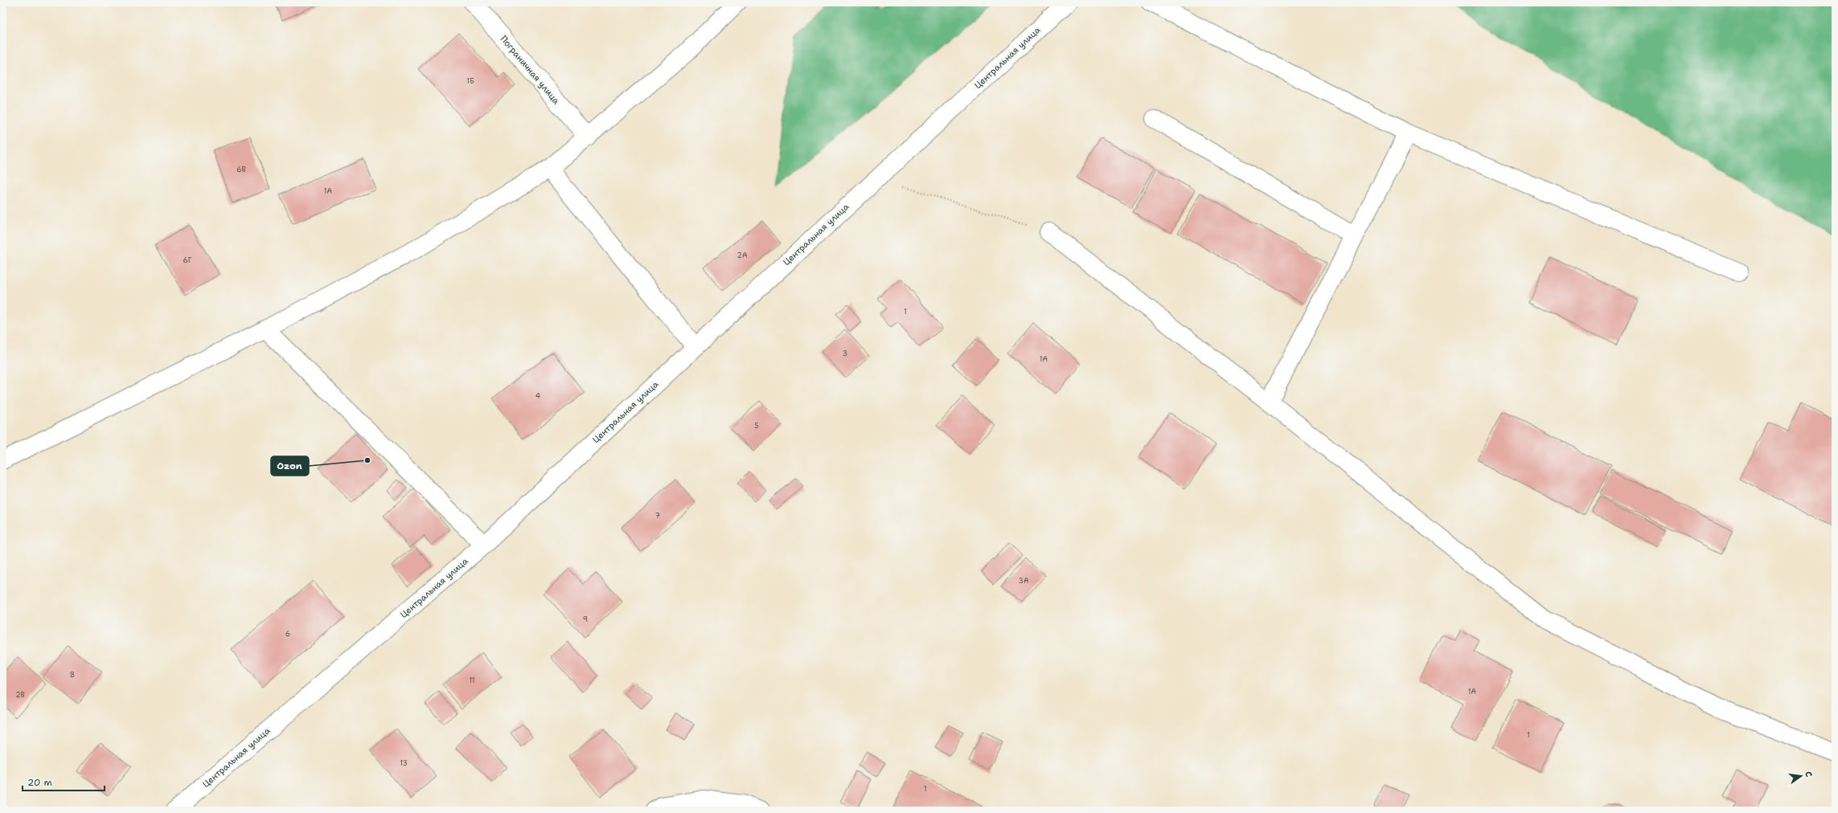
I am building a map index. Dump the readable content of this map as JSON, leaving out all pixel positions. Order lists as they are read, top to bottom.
{
  "streets": {
    "street": ["Центральная улица", "Пограничная улица"]
  },
  "places": ["Ozon"],
  "house_numbers": [
    "1Б",
    "6В",
    "1А",
    "2А",
    "6Г",
    "1",
    "3",
    "1А",
    "4",
    "5",
    "7",
    "3А",
    "9",
    "6",
    "8",
    "11",
    "1А",
    "2В",
    "1",
    "13",
    "1"
  ],
  "scale_bar": "20 m",
  "north": "right"
}
